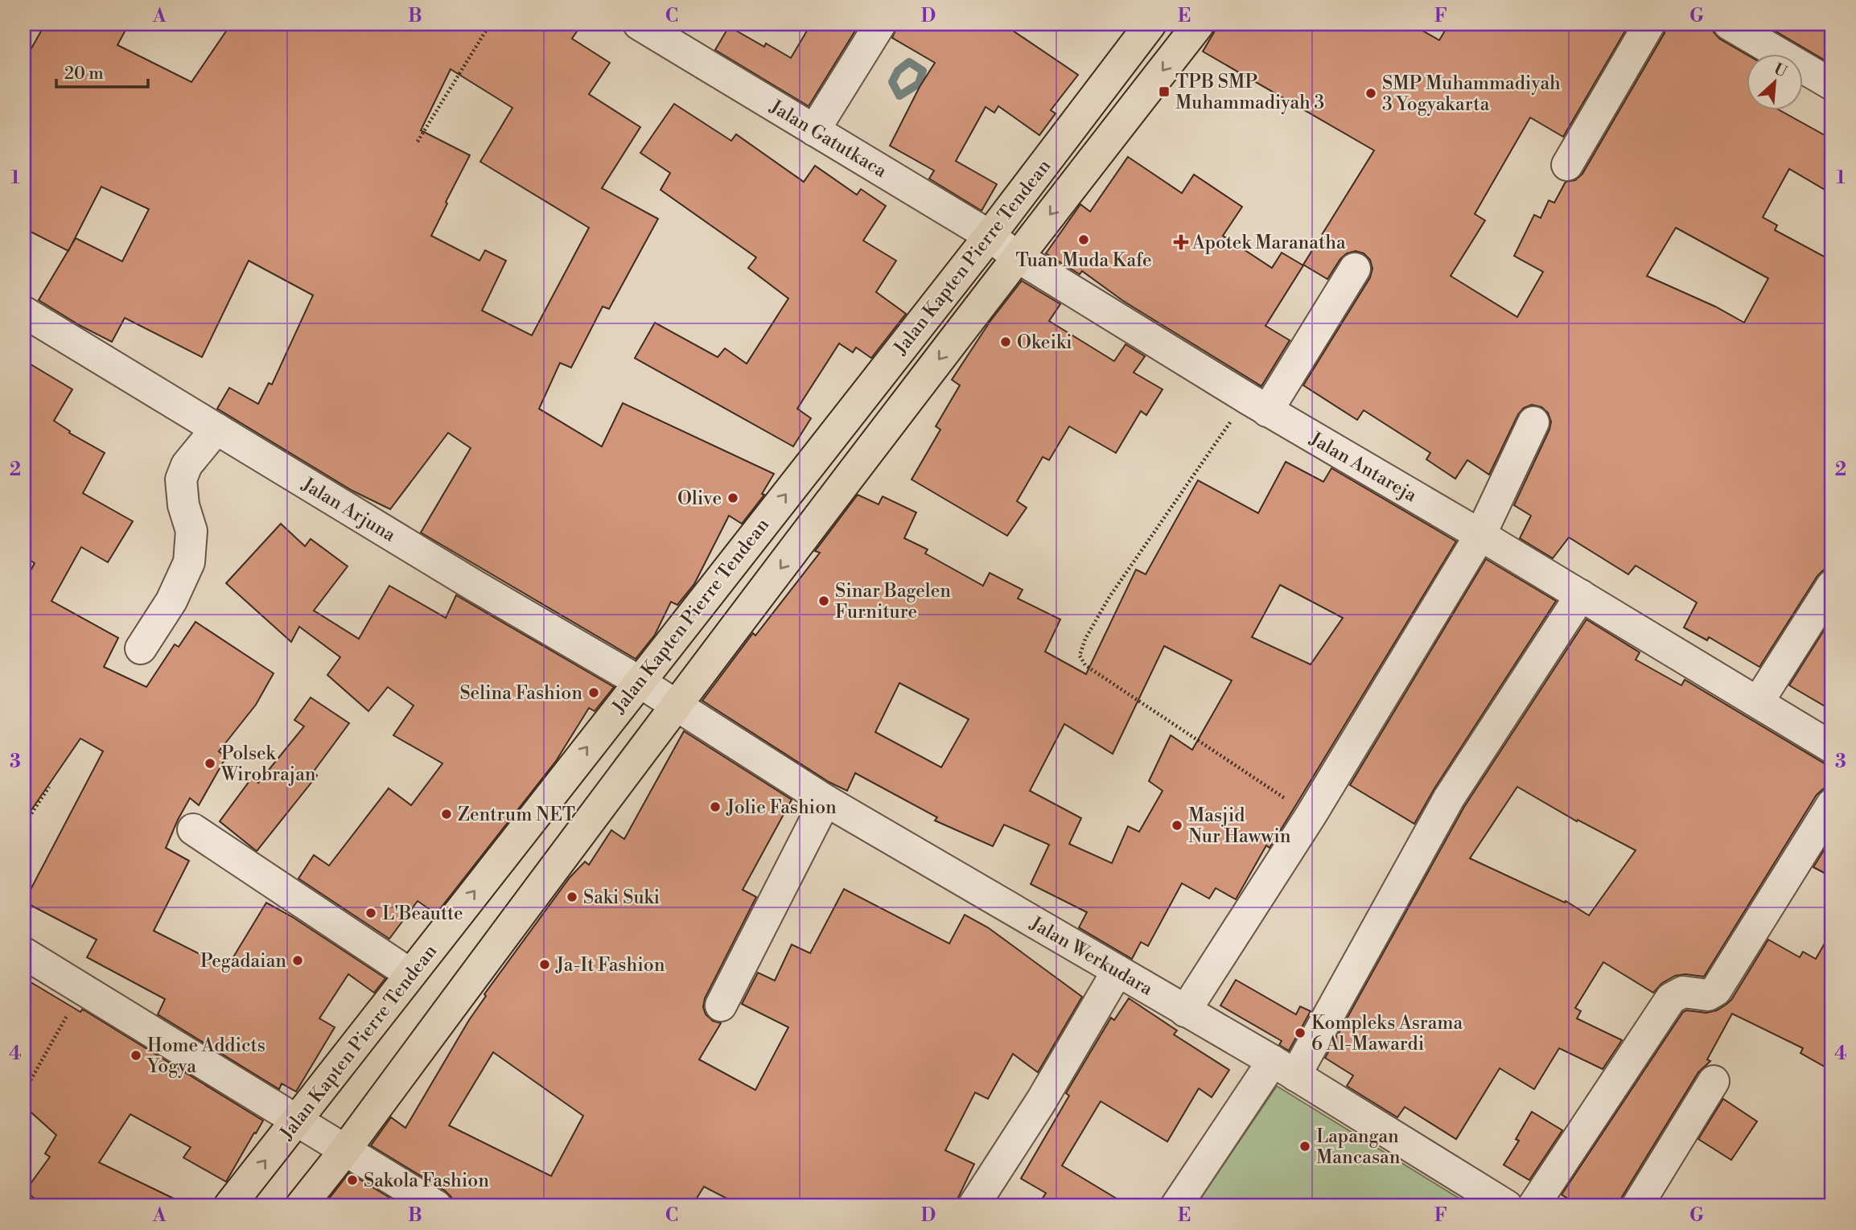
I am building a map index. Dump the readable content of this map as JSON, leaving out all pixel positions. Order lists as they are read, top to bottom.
{
  "streets": {
    "main road": ["Jalan Kapten Pierre Tendean"],
    "street": [
      "Jalan Gatutkaca",
      "Jalan Antareja",
      "Jalan Arjuna",
      "Jalan Werkudara"
    ]
  },
  "crossings": [
    ["Jalan Gatutkaca", "Jalan Kapten Pierre Tendean"],
    ["Jalan Gatutkaca", "Jalan Antareja"],
    ["Jalan Kapten Pierre Tendean", "Jalan Antareja"],
    ["Jalan Kapten Pierre Tendean", "Jalan Arjuna"],
    ["Jalan Kapten Pierre Tendean", "Jalan Werkudara"],
    ["Jalan Arjuna", "Jalan Werkudara"]
  ],
  "places": {
    "transit": ["TPB SMP Muhammadiyah 3"],
    "other": [
      "SMP Muhammadiyah 3 Yogyakarta",
      "Tuan Muda Kafe",
      "Okeiki",
      "Olive",
      "Sinar Bagelen Furniture",
      "Selina Fashion",
      "Polsek Wirobrajan",
      "Jolie Fashion",
      "Zentrum NET",
      "Masjid Nur Hawwin",
      "Saki Suki",
      "L'Beautte",
      "Pegadaian",
      "Ja-It Fashion",
      "Kompleks Asrama 6 Al-Mawardi",
      "Home Addicts Yogya",
      "Lapangan Mancasan",
      "Sakola Fashion"
    ],
    "health": ["Apotek Maranatha"]
  },
  "scale_bar": "20 m",
  "north": "top right",
  "grid": {
    "columns": [
      "A",
      "B",
      "C",
      "D",
      "E",
      "F",
      "G"
    ],
    "rows": [
      "1",
      "2",
      "3",
      "4"
    ]
  }
}
